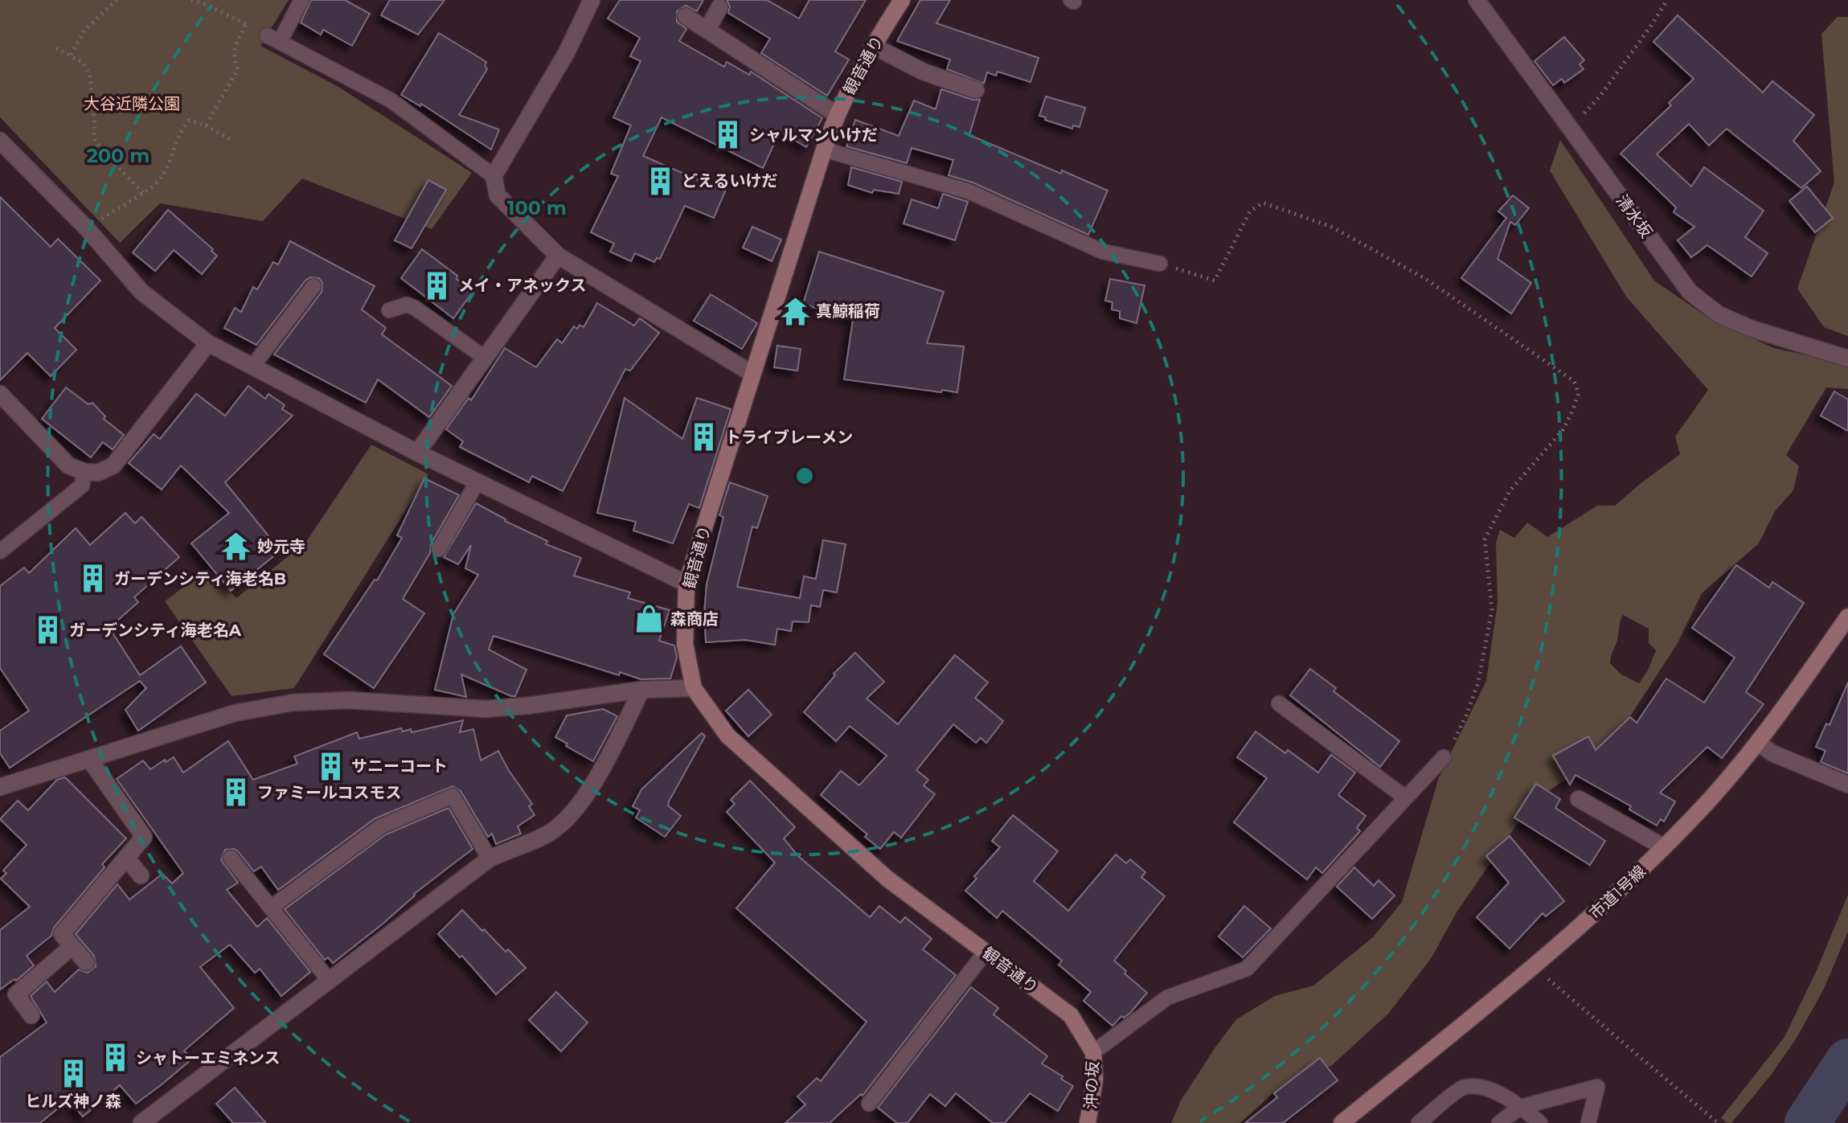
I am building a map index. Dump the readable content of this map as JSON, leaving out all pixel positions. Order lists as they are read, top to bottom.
{
  "streets": {
    "main road": ["観音通り", "市道1号線", "沖の坂"],
    "street": ["清水坂"]
  },
  "crossings": [
    ["観音通り", "沖の坂"]
  ],
  "parks": ["大谷近隣公園"],
  "places": {
    "building": [
      "シャルマンいけだ",
      "どえるいけだ",
      "メイ・アネックス",
      "トライブレーメン",
      "ガーデンシティ海老名B",
      "ガーデンシティ海老名A",
      "サニーコート",
      "ファミールコスモス",
      "シャトーエミネンス",
      "ヒルズ神ノ森"
    ],
    "temple": ["真鯨稲荷", "妙元寺"],
    "shop": ["森商店"]
  },
  "rings": ["200 m", "100 m"]
}
